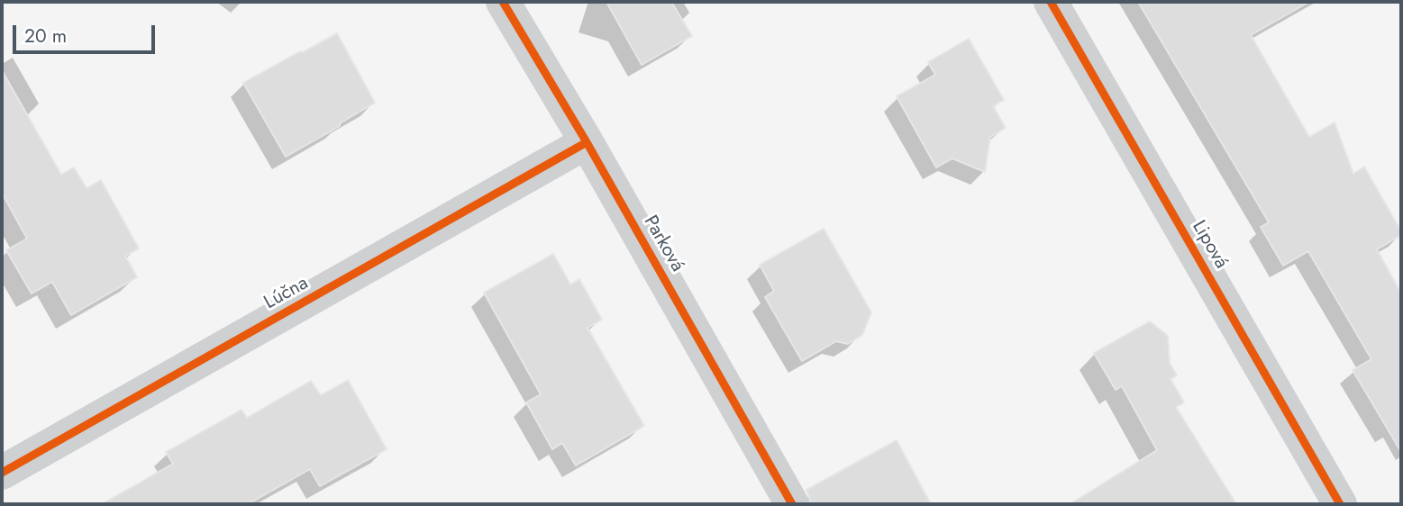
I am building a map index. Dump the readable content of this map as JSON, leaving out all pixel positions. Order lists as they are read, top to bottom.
{
  "streets": {
    "street": ["Parková", "Lipová", "Lúčna"]
  },
  "crossings": [
    ["Parková", "Lúčna"]
  ],
  "scale_bar": "20 m"
}
